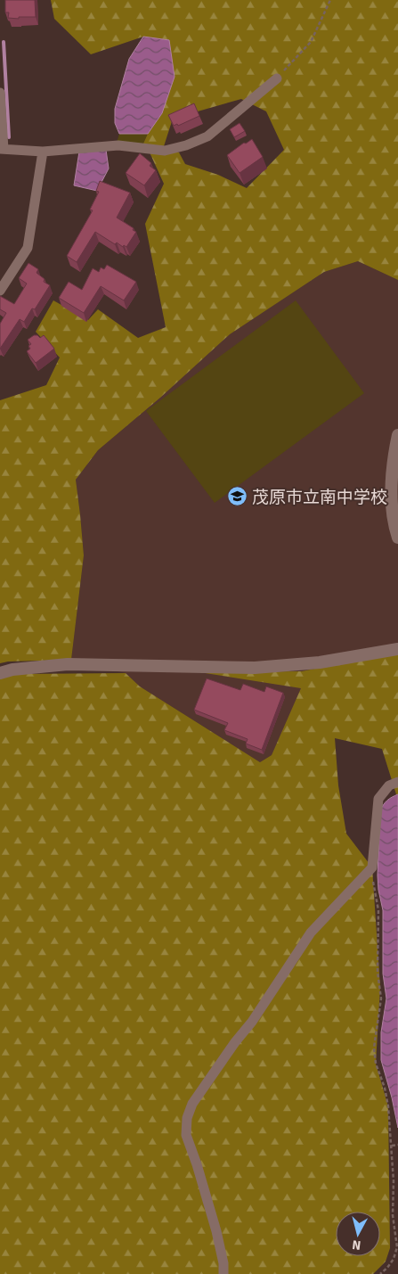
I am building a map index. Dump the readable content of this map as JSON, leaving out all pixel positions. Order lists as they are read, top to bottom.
{
  "places": {
    "school or university": ["茂原市立南中学校"]
  },
  "north": "bottom"
}
